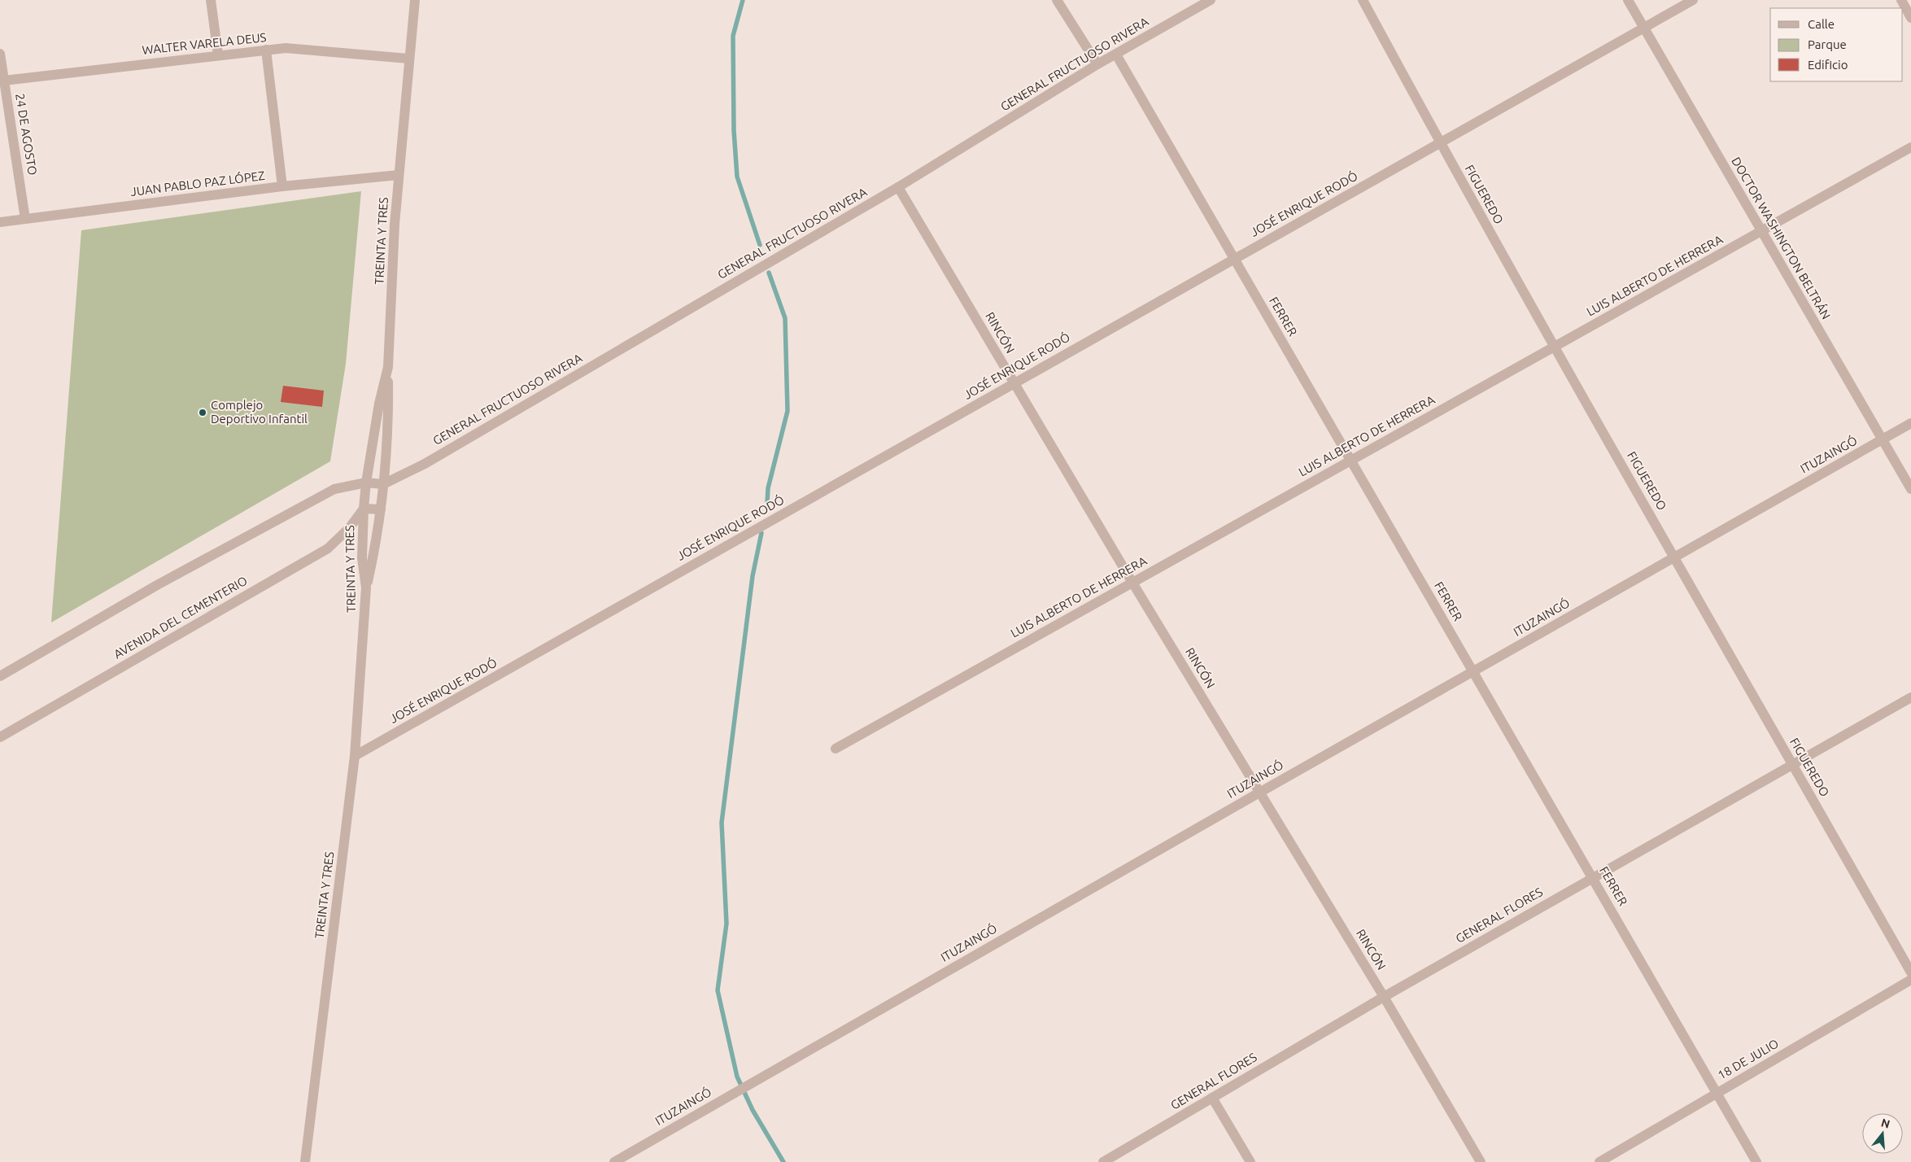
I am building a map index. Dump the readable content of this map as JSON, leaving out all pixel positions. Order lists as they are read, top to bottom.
{
  "streets": {
    "street": [
      "WALTER VARELA DEUS",
      "GENERAL FRUCTUOSO RIVERA",
      "24 DE AGOSTO",
      "JUAN PABLO PAZ LÓPEZ",
      "FIGUEREDO",
      "JOSÉ ENRIQUE RODÓ",
      "DOCTOR WASHINGTON BELTRÁN",
      "TREINTA Y TRES",
      "LUIS ALBERTO DE HERRERA",
      "FERRER",
      "RINCÓN",
      "ITUZAINGÓ",
      "AVENIDA DEL CEMENTERIO",
      "GENERAL FLORES",
      "18 DE JULIO"
    ]
  },
  "crossings": [
    ["WALTER VARELA DEUS", "24 DE AGOSTO"],
    ["WALTER VARELA DEUS", "TREINTA Y TRES"],
    ["GENERAL FRUCTUOSO RIVERA", "FERRER"],
    ["GENERAL FRUCTUOSO RIVERA", "RINCÓN"],
    ["24 DE AGOSTO", "JUAN PABLO PAZ LÓPEZ"],
    ["JUAN PABLO PAZ LÓPEZ", "TREINTA Y TRES"],
    ["FIGUEREDO", "JOSÉ ENRIQUE RODÓ"],
    ["FIGUEREDO", "LUIS ALBERTO DE HERRERA"],
    ["FIGUEREDO", "ITUZAINGÓ"],
    ["FIGUEREDO", "GENERAL FLORES"],
    ["JOSÉ ENRIQUE RODÓ", "DOCTOR WASHINGTON BELTRÁN"],
    ["JOSÉ ENRIQUE RODÓ", "TREINTA Y TRES"],
    ["JOSÉ ENRIQUE RODÓ", "FERRER"],
    ["JOSÉ ENRIQUE RODÓ", "RINCÓN"],
    ["DOCTOR WASHINGTON BELTRÁN", "LUIS ALBERTO DE HERRERA"],
    ["DOCTOR WASHINGTON BELTRÁN", "ITUZAINGÓ"],
    ["TREINTA Y TRES", "AVENIDA DEL CEMENTERIO"],
    ["LUIS ALBERTO DE HERRERA", "FERRER"],
    ["LUIS ALBERTO DE HERRERA", "RINCÓN"],
    ["FERRER", "ITUZAINGÓ"],
    ["FERRER", "GENERAL FLORES"],
    ["FERRER", "18 DE JULIO"],
    ["RINCÓN", "ITUZAINGÓ"],
    ["RINCÓN", "GENERAL FLORES"]
  ],
  "places": ["Complejo Deportivo Infantil"],
  "legend": ["Calle", "Parque", "Edificio"],
  "north": "top"
}
